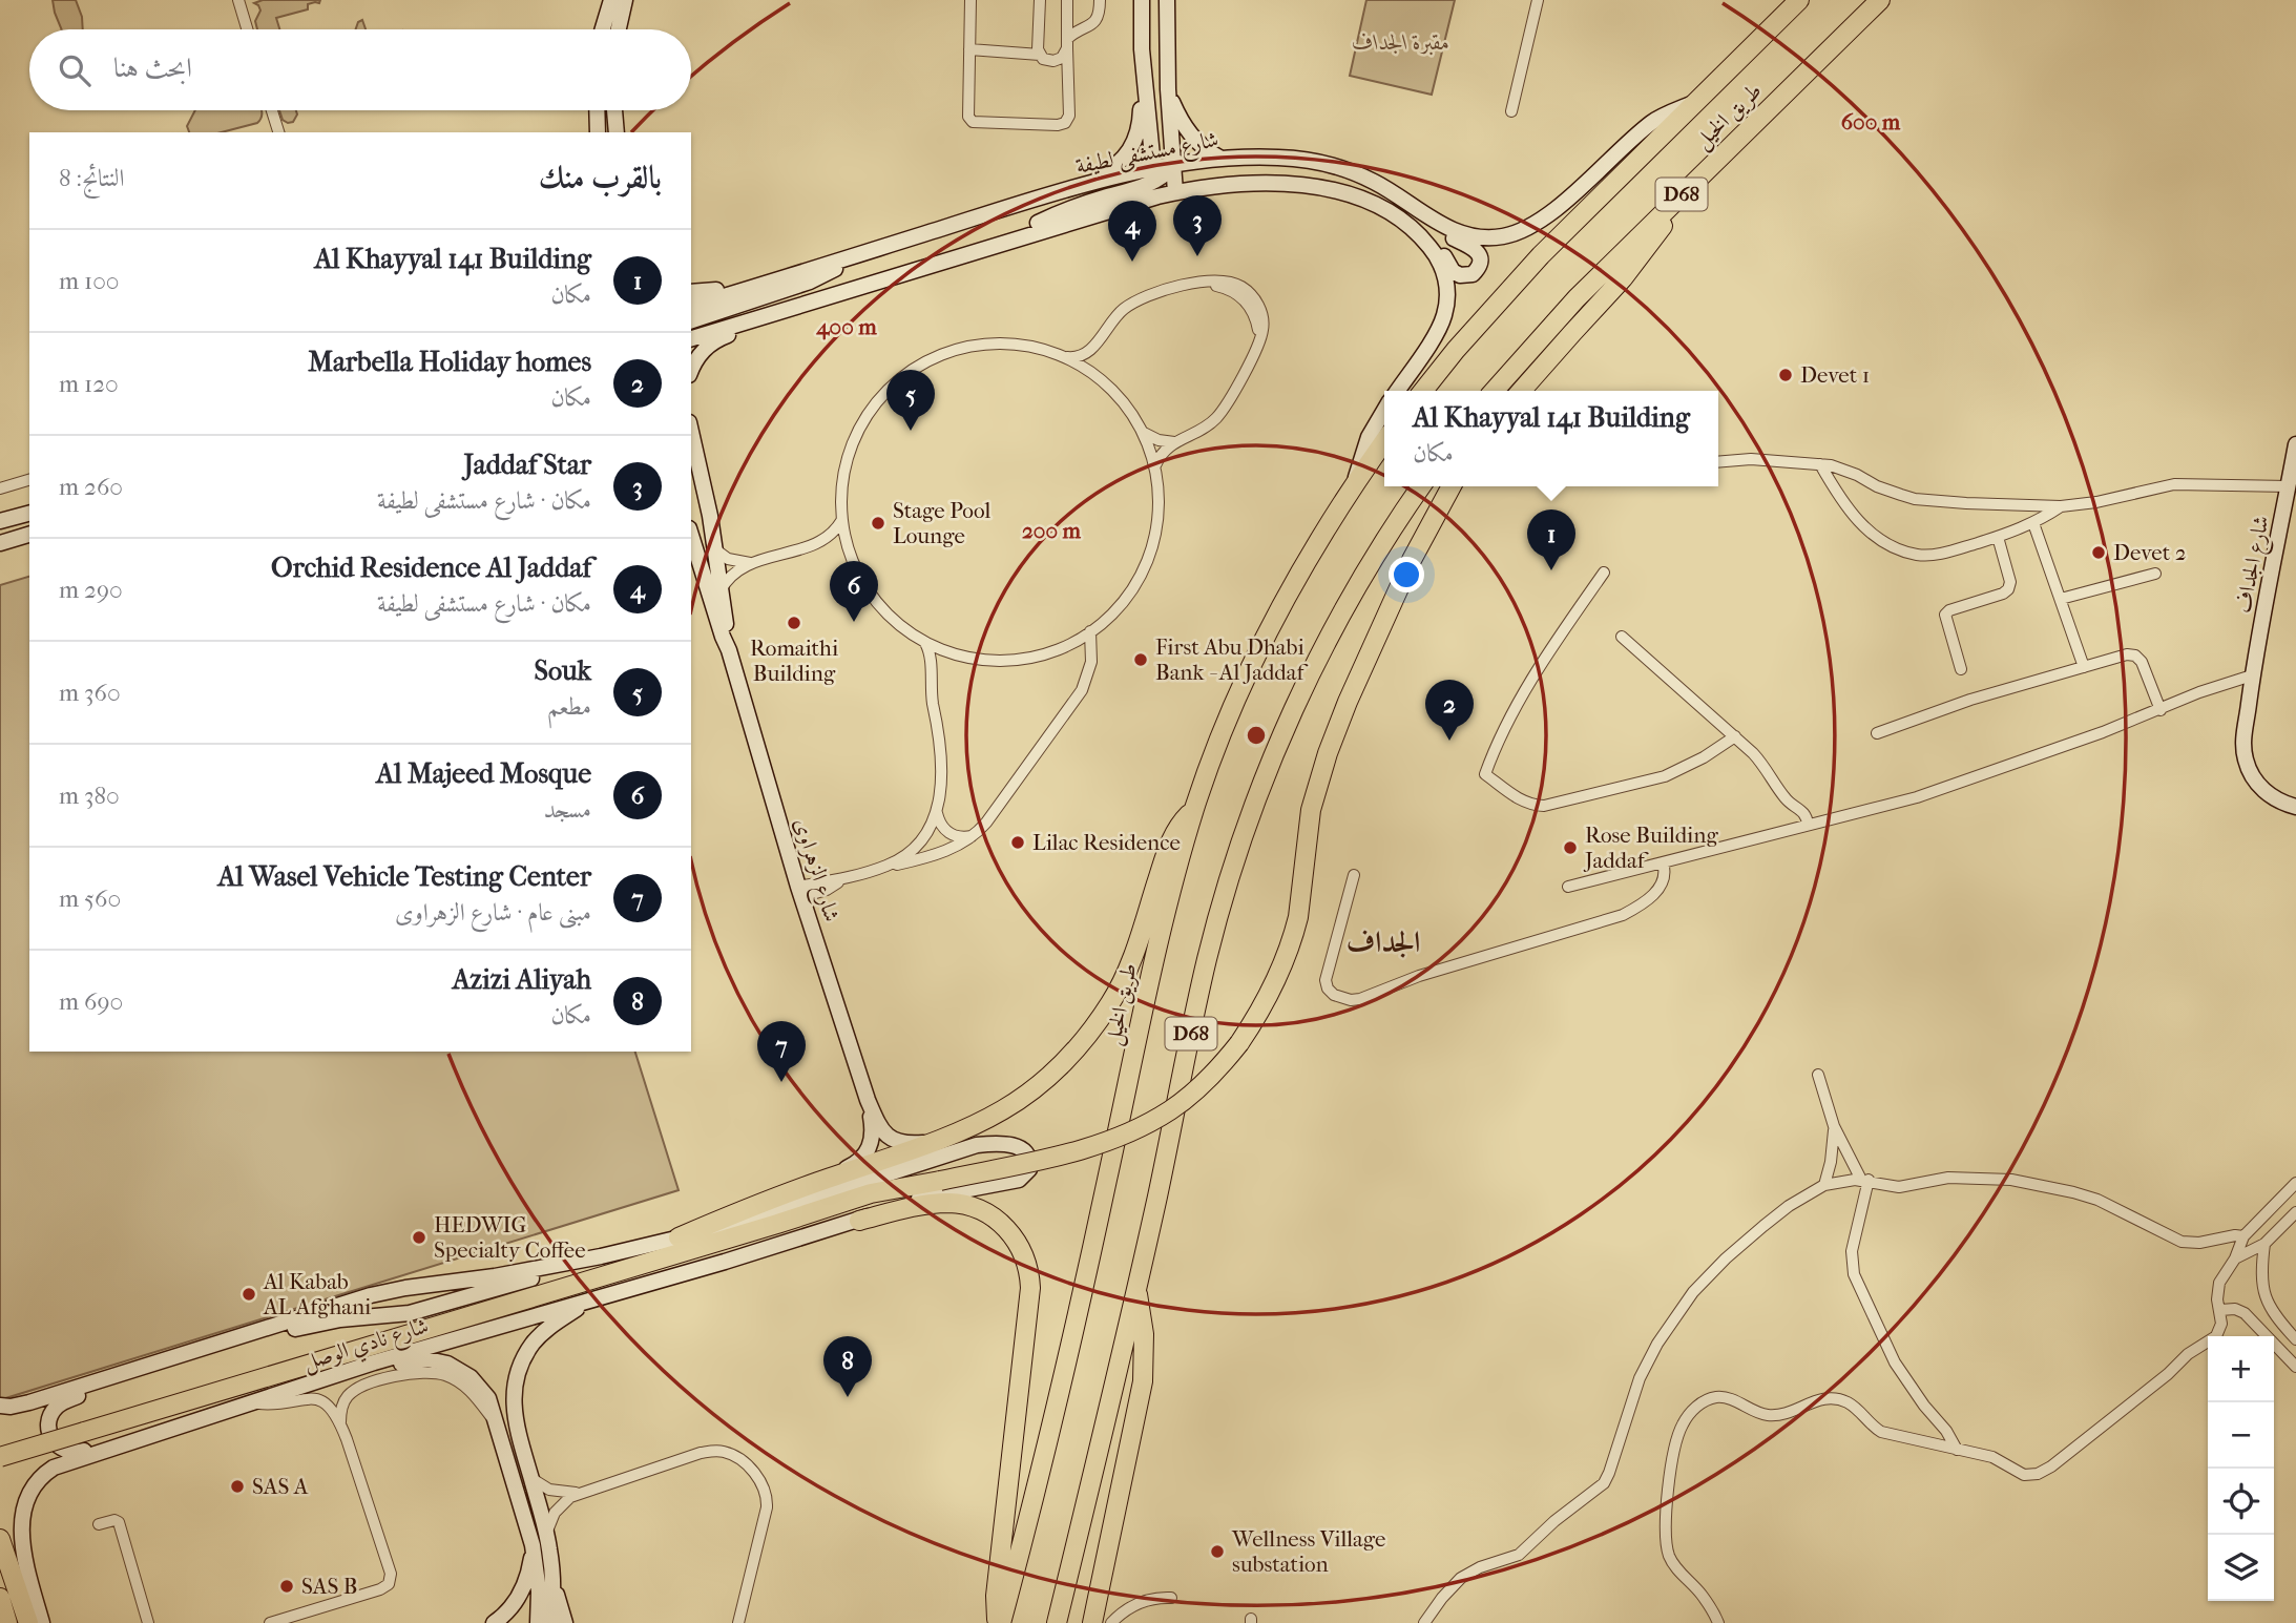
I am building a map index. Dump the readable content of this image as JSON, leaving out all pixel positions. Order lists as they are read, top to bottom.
{
  "streets": {
    "highway": ["طريق الخيل", "D68"],
    "street": [
      "شارع مستشفى لطيفة",
      "شارع الجداف",
      "شارع الزهراوى",
      "شارع نادي الوصل"
    ]
  },
  "crossings": [
    ["طريق الخيل", "شارع مستشفى لطيفة"]
  ],
  "districts": ["الجداف"],
  "parks": ["مقبرة الجداف"],
  "places": [
    "Devet 1",
    "Stage Pool Lounge",
    "Devet 2",
    "Romaithi Building",
    "First Abu Dhabi Bank - Al Jaddaf",
    "Lilac Residence",
    "Rose Building Jaddaf",
    "HEDWIG Specialty Coffee",
    "Al Kabab AL Afghani",
    "SAS A",
    "Wellness Village substation",
    "SAS B"
  ],
  "page": {
    "search": "ابحث هنا",
    "heading": ["بالقرب منك", "النتائج: 8"],
    "pins": [
      "3",
      "4",
      "5",
      "1",
      "6",
      "2",
      "7",
      "8"
    ],
    "list": [
      {
        "mark": "1",
        "name": "Al Khayyal 141 Building",
        "note": "مكان",
        "value": "100 m"
      },
      {
        "mark": "2",
        "name": "Marbella Holiday homes",
        "note": "مكان",
        "value": "120 m"
      },
      {
        "mark": "3",
        "name": "Jaddaf Star",
        "note": "مكان · شارع مستشفى لطيفة",
        "value": "260 m"
      },
      {
        "mark": "4",
        "name": "Orchid Residence Al Jaddaf",
        "note": "مكان · شارع مستشفى لطيفة",
        "value": "290 m"
      },
      {
        "mark": "5",
        "name": "Souk",
        "note": "مطعم",
        "value": "360 m"
      },
      {
        "mark": "6",
        "name": "Al Majeed Mosque",
        "note": "مسجد",
        "value": "380 m"
      },
      {
        "mark": "7",
        "name": "Al Wasel Vehicle Testing Center",
        "note": "مبنى عام · شارع الزهراوى",
        "value": "560 m"
      },
      {
        "mark": "8",
        "name": "Azizi Aliyah",
        "note": "مكان",
        "value": "690 m"
      }
    ],
    "popup": ["Al Khayyal 141 Building", "مكان"],
    "map_buttons": ["+", "−"]
  },
  "rings": ["600 m", "400 m", "200 m"]
}
